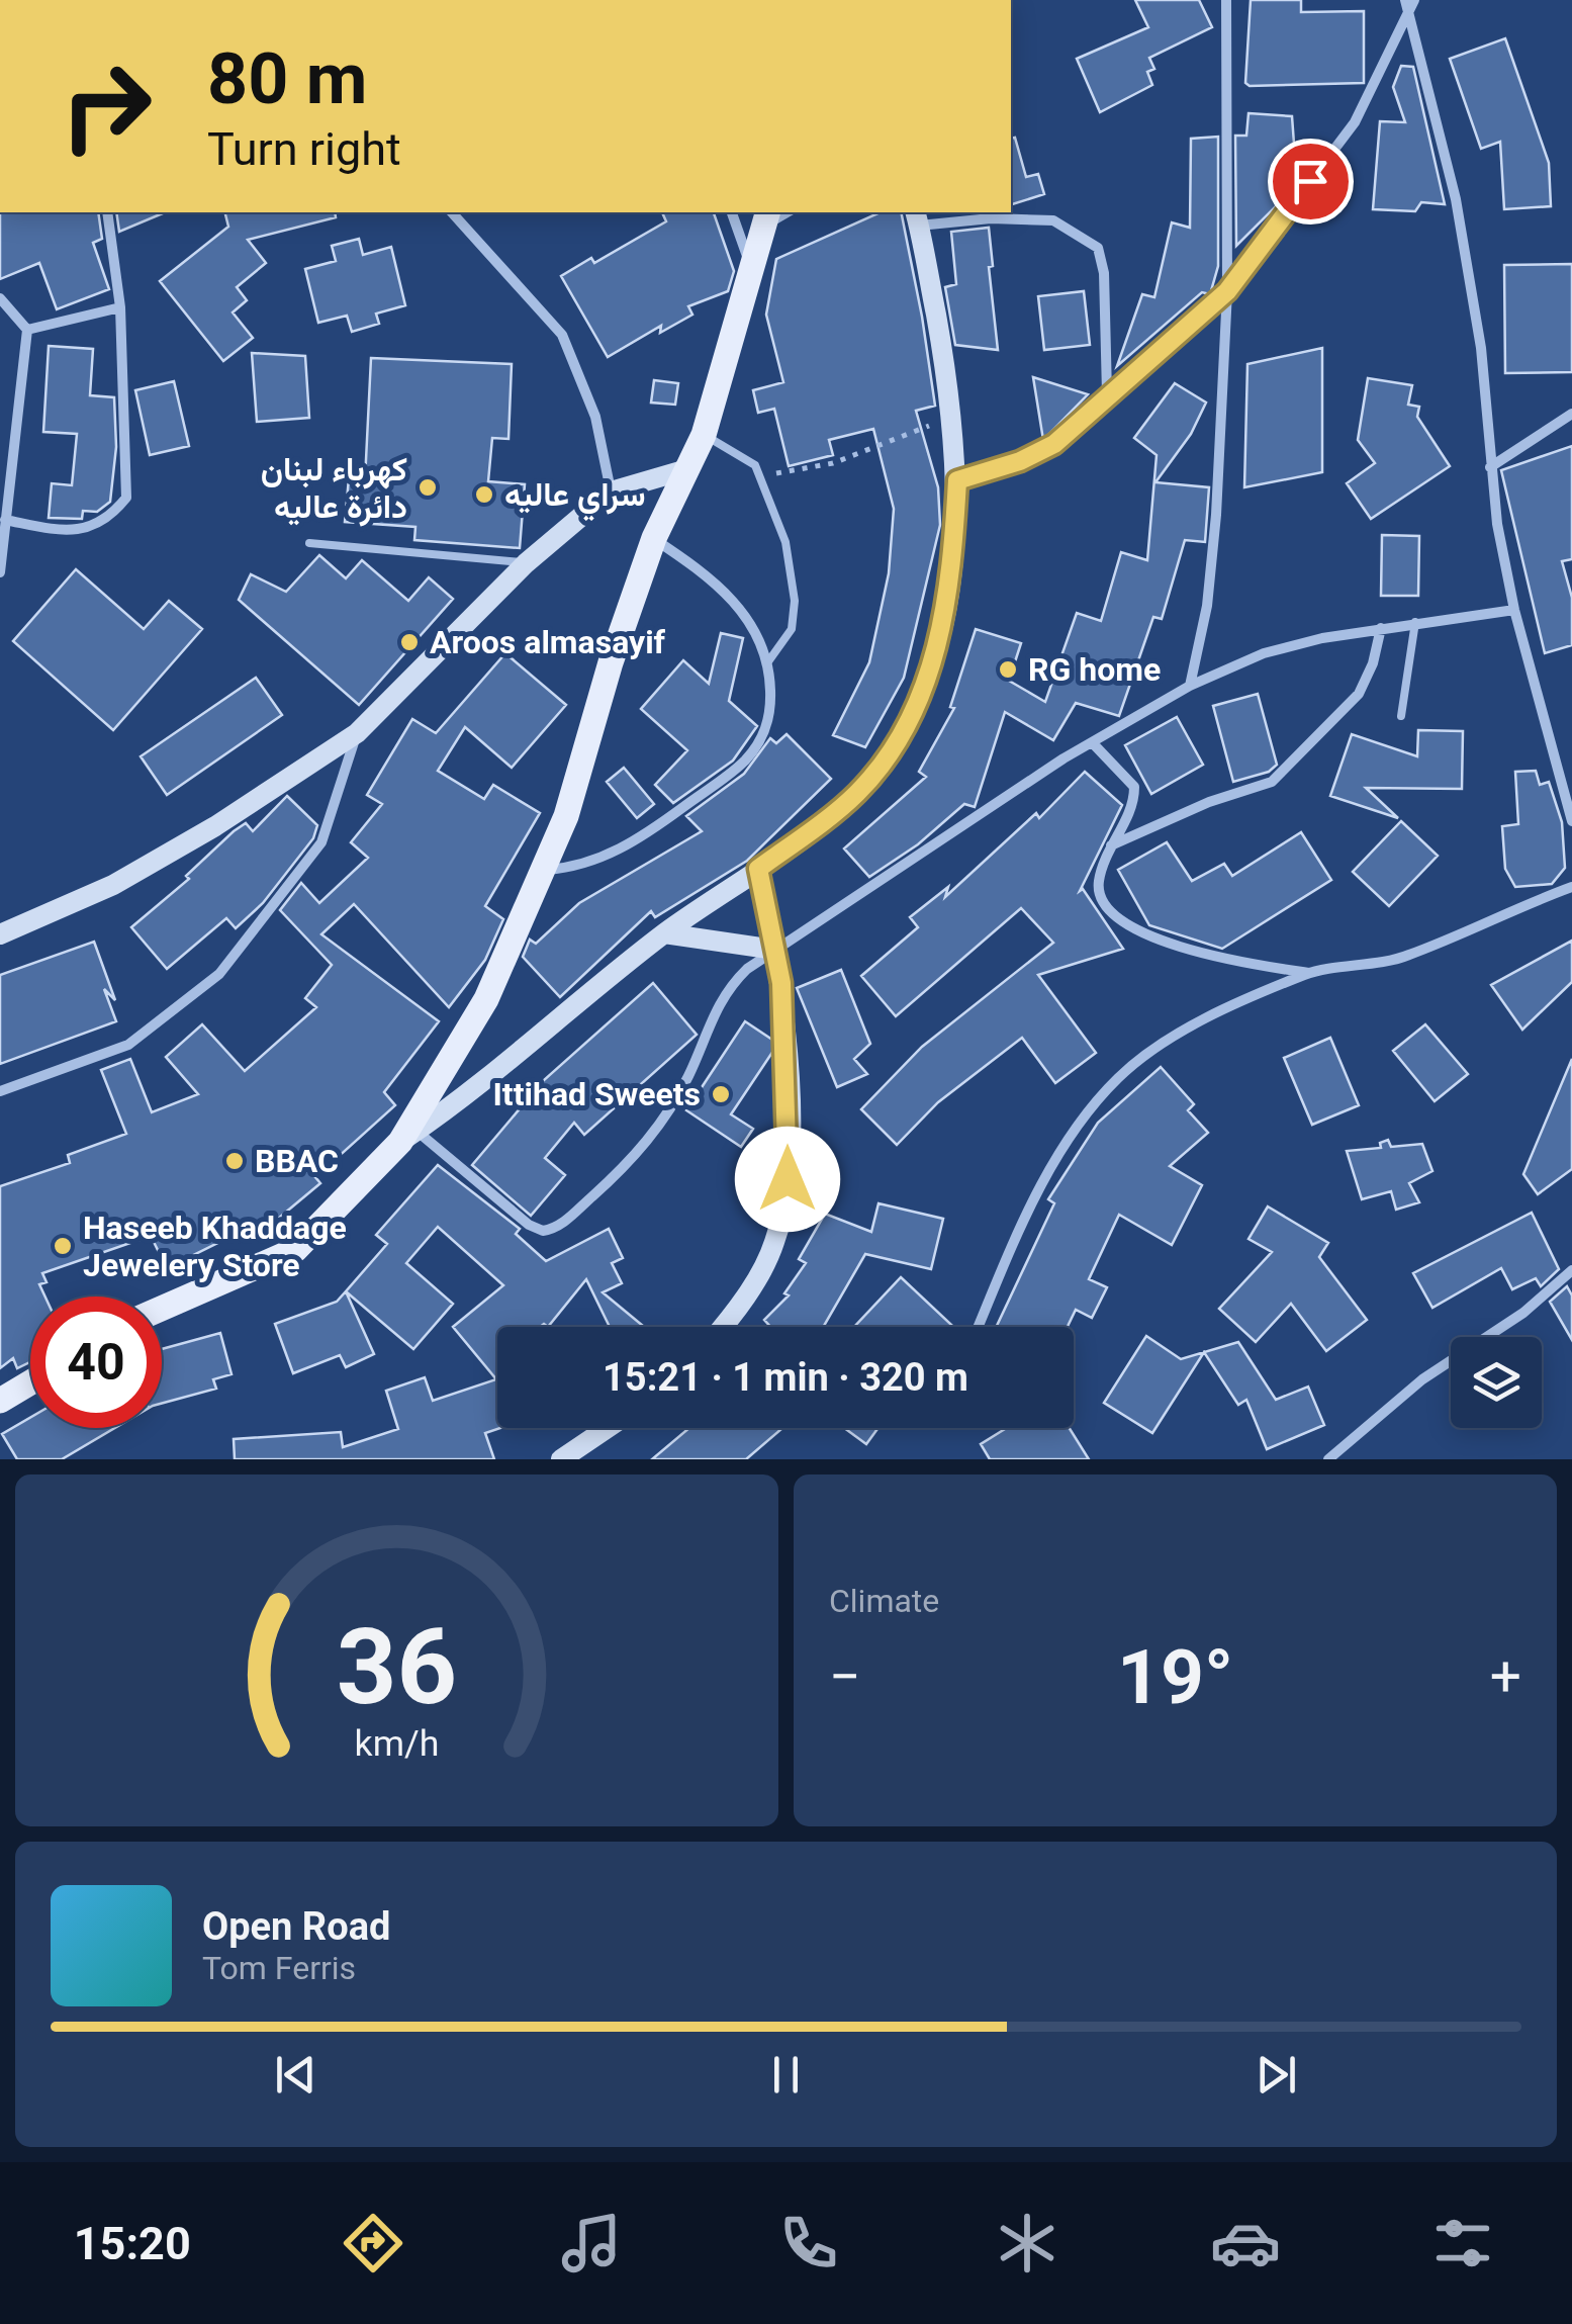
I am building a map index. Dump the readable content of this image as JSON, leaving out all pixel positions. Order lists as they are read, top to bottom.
{
  "places": [
    "كهرباء لبنان دائرة عاليه",
    "سراي عاليه",
    "Aroos almasayif",
    "RG home",
    "Ittihad Sweets",
    "BBAC",
    "Haseeb Khaddage Jewelery Store"
  ],
  "page": {
    "turn": ["80 m", "Turn right"],
    "limit": "40",
    "trip": "15:21 · 1 min · 320 m",
    "tile": "Climate",
    "heat": ["−", "19°", "+"],
    "song": ["Open Road", "Tom Ferris"],
    "tabs": "15:20",
    "gauge": ["36", "km/h"]
  }
}
